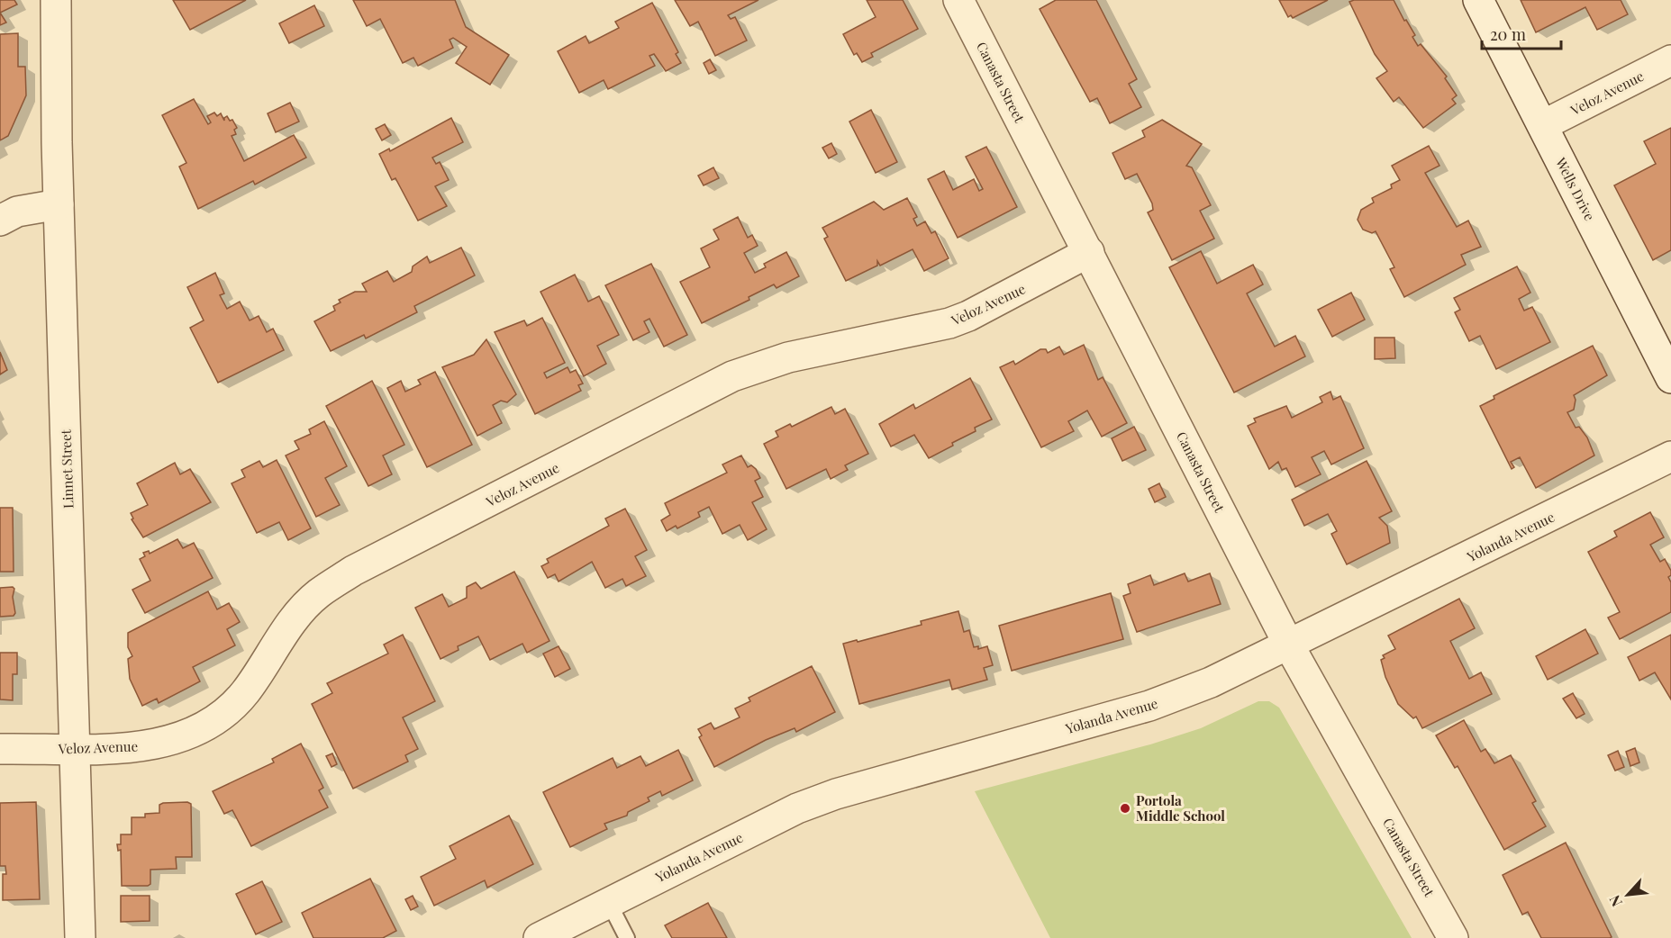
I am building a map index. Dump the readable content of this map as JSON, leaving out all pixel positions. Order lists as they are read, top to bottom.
{
  "streets": {
    "street": [
      "Canasta Street",
      "Veloz Avenue",
      "Wells Drive",
      "Linnet Street",
      "Yolanda Avenue"
    ]
  },
  "crossings": [
    ["Canasta Street", "Veloz Avenue"],
    ["Canasta Street", "Yolanda Avenue"],
    ["Veloz Avenue", "Wells Drive"],
    ["Veloz Avenue", "Linnet Street"]
  ],
  "places": ["Portola Middle School"],
  "scale_bar": "20 m",
  "north": "bottom left"
}
